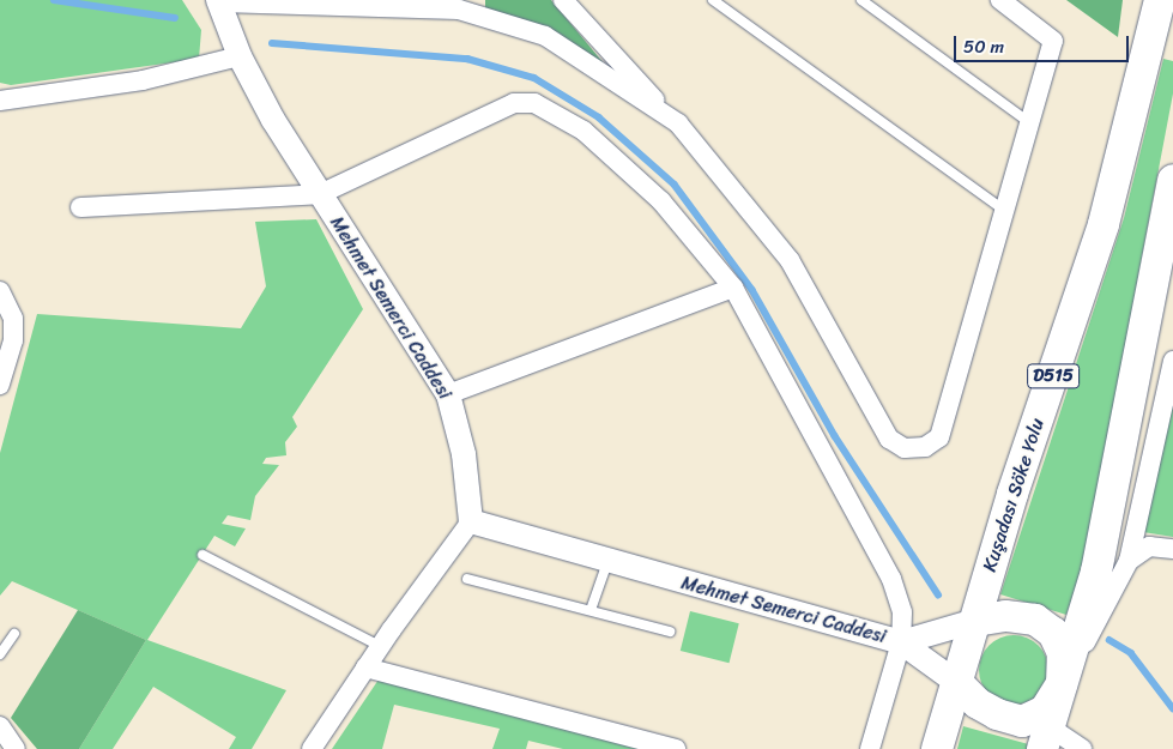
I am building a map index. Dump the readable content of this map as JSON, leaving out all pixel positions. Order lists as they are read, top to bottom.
{
  "streets": {
    "highway": ["D515", "Kuşadası Söke Yolu"],
    "street": ["Mehmet Semerci Caddesi"]
  },
  "crossings": [
    ["Mehmet Semerci Caddesi", "Kuşadası Söke Yolu"]
  ],
  "scale_bar": "50 m"
}
